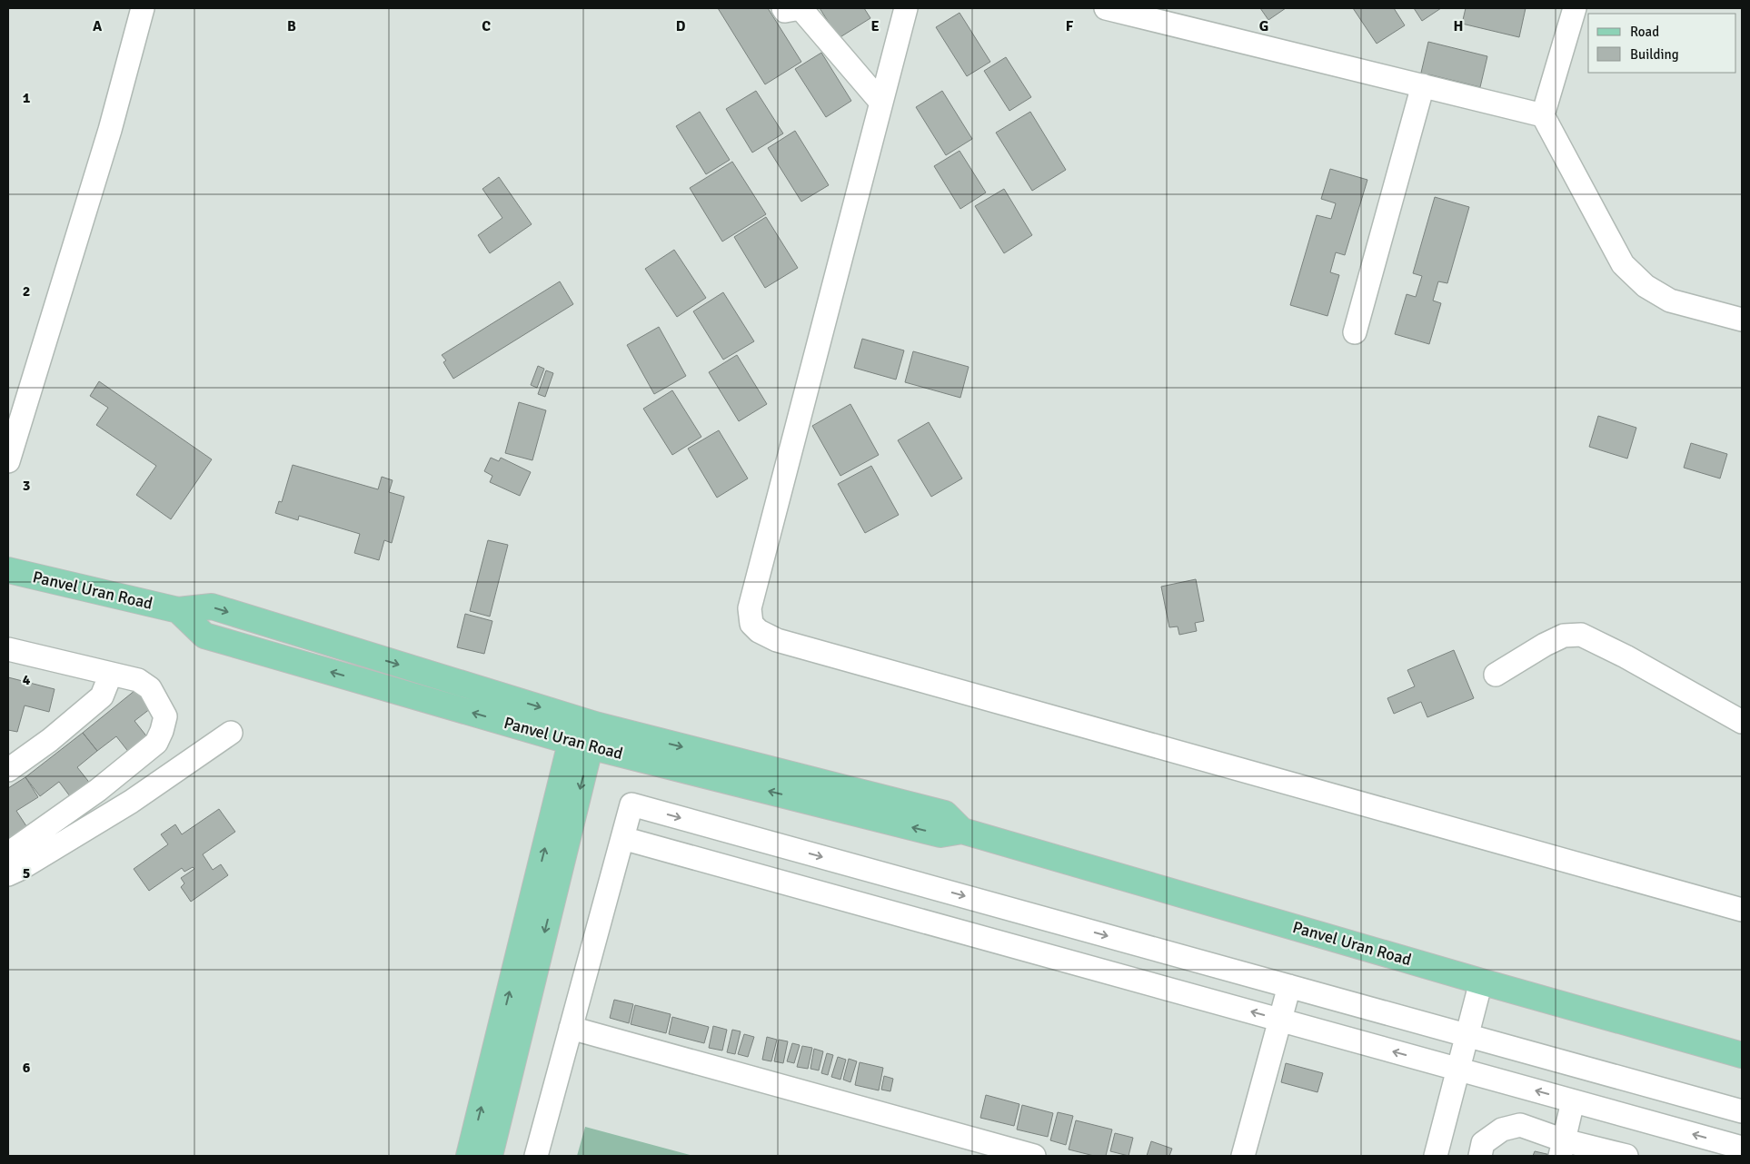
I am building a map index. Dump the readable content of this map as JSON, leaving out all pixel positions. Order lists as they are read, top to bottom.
{
  "streets": {
    "main road": ["Panvel Uran Road"]
  },
  "legend": ["Road", "Building"],
  "grid": {
    "columns": [
      "A",
      "B",
      "C",
      "D",
      "E",
      "F",
      "G",
      "H"
    ],
    "rows": [
      "1",
      "2",
      "3",
      "4",
      "5",
      "6"
    ]
  }
}
